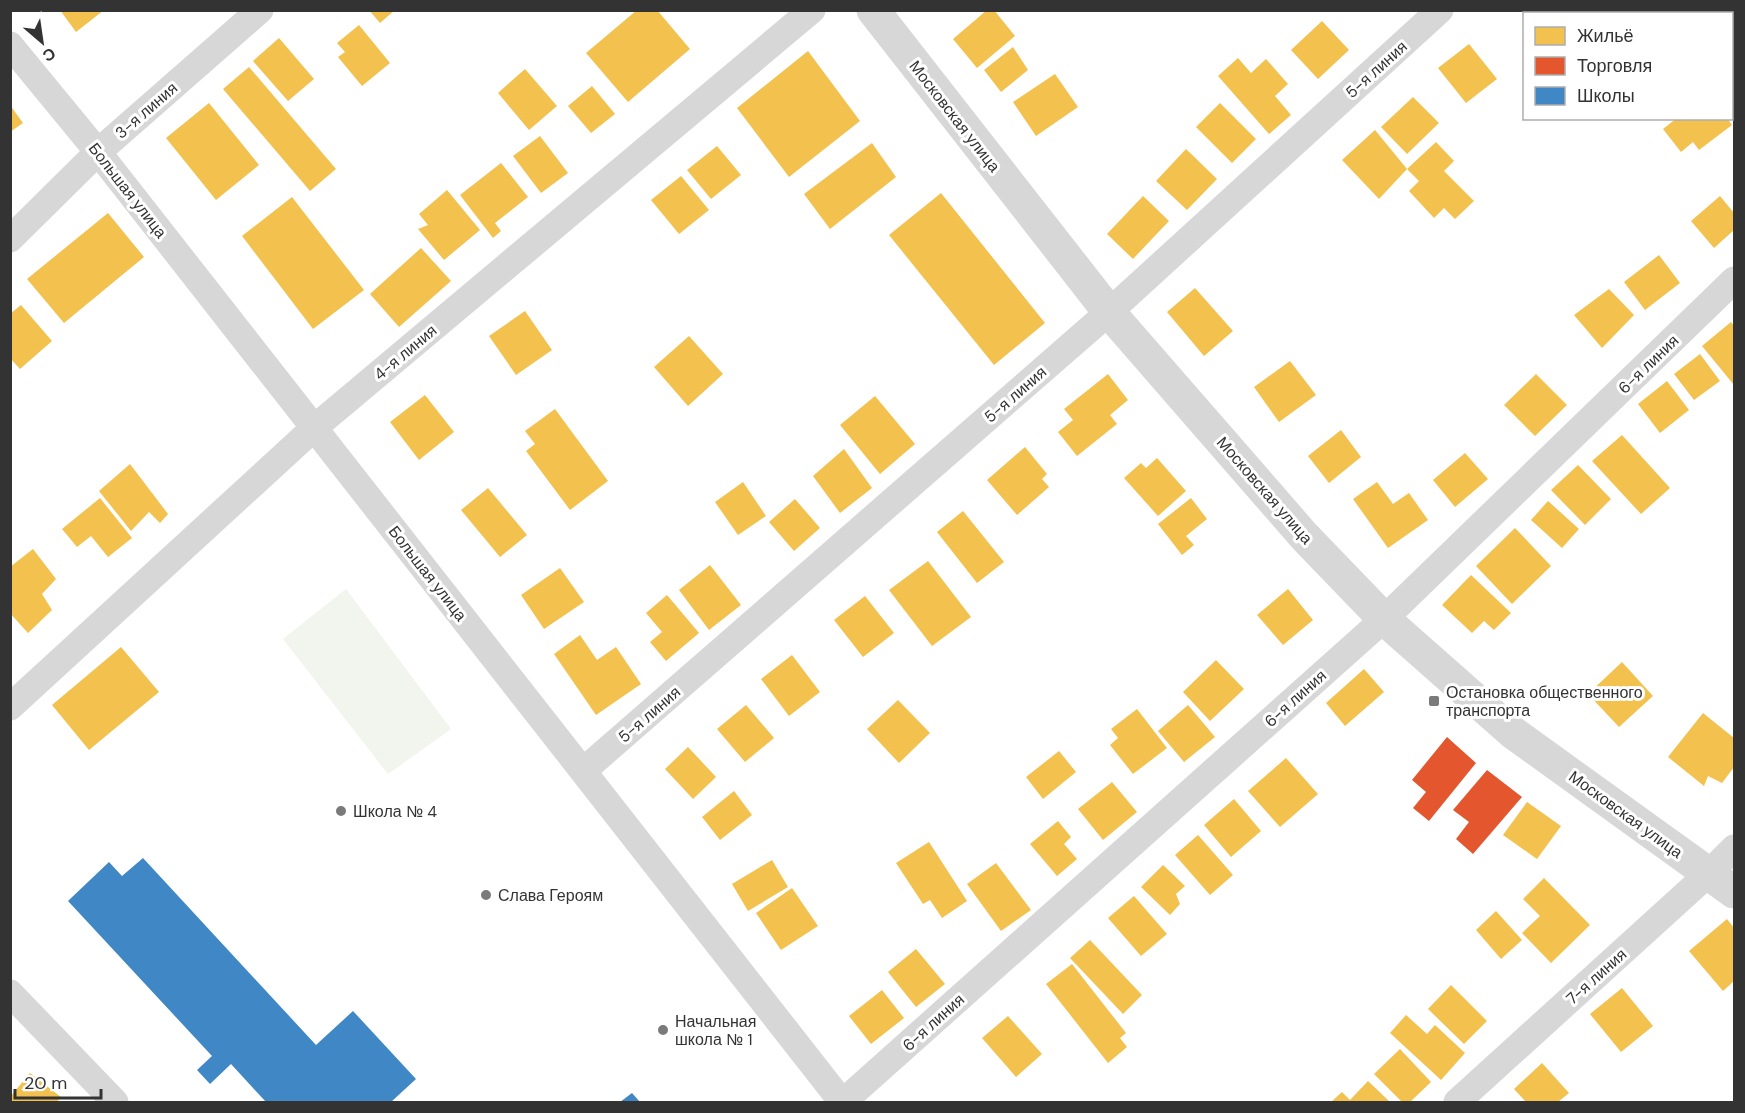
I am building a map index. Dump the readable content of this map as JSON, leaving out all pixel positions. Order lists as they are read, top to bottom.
{
  "streets": {
    "street": [
      "5-я линия",
      "3-я линия",
      "Московская улица",
      "Большая улица",
      "4-я линия",
      "6-я линия",
      "7-я линия"
    ]
  },
  "crossings": [
    ["5-я линия", "Московская улица"],
    ["5-я линия", "Большая улица"],
    ["3-я линия", "Большая улица"],
    ["Московская улица", "6-я линия"],
    ["Московская улица", "7-я линия"],
    ["Большая улица", "4-я линия"],
    ["Большая улица", "6-я линия"]
  ],
  "places": {
    "transit": ["Остановка общественного транспорта"],
    "other": ["Школа № 4", "Слава Героям", "Начальная школа № 1"]
  },
  "legend": ["Жильё", "Торговля", "Школы"],
  "scale_bar": "20 m",
  "north": "bottom right"
}
